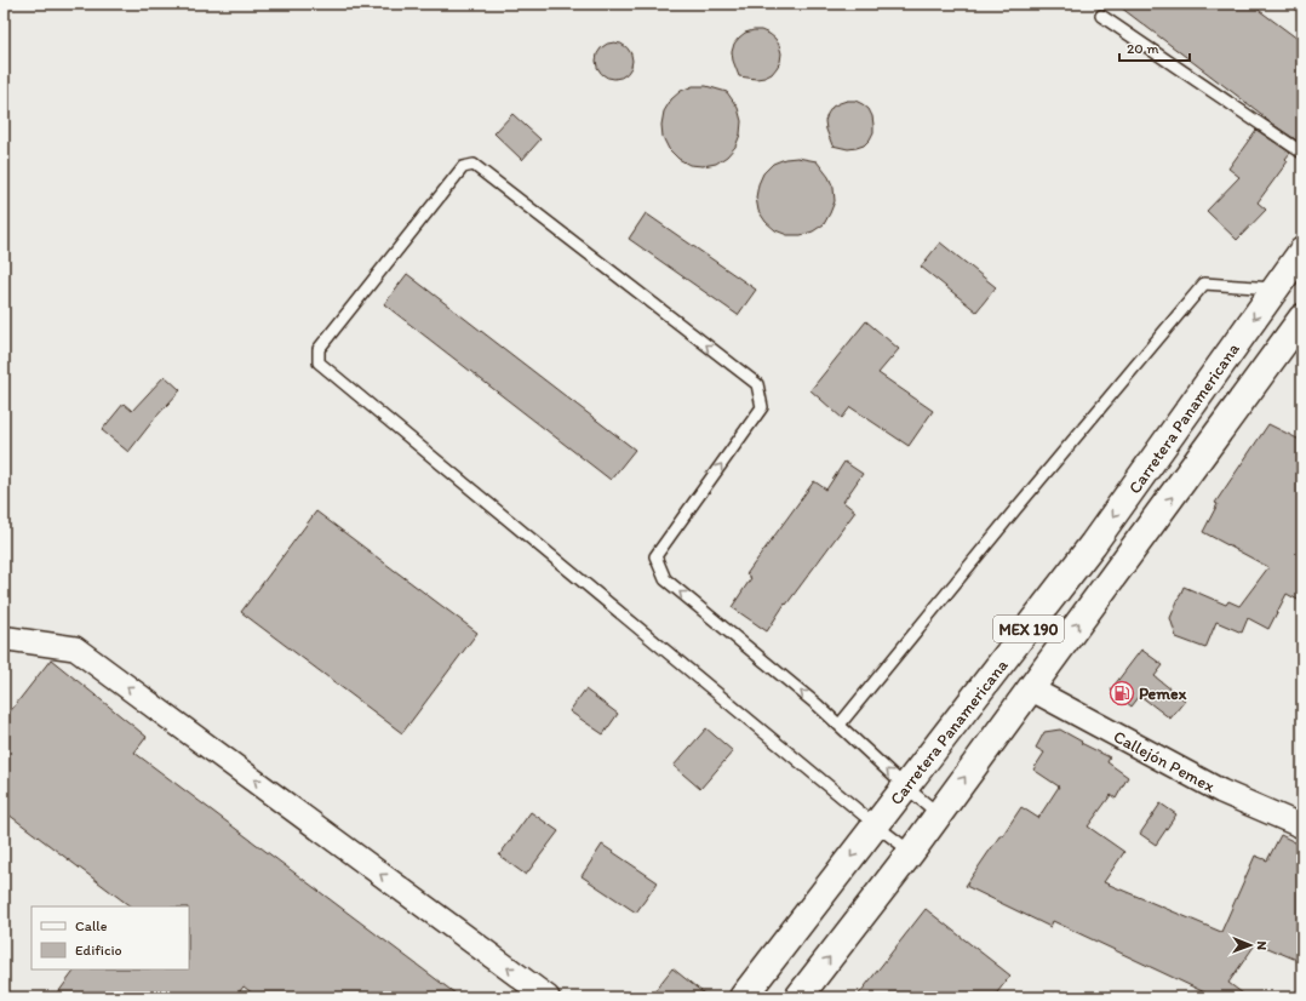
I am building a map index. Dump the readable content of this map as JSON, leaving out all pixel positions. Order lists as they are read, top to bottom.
{
  "streets": {
    "main road": ["Carretera Panamericana", "MEX 190"],
    "street": ["Callejón Pemex"]
  },
  "crossings": [
    ["Carretera Panamericana", "Callejón Pemex"]
  ],
  "places": {
    "fuel station": ["Pemex"]
  },
  "legend": ["Calle", "Edificio"],
  "scale_bar": "20 m",
  "north": "right"
}
